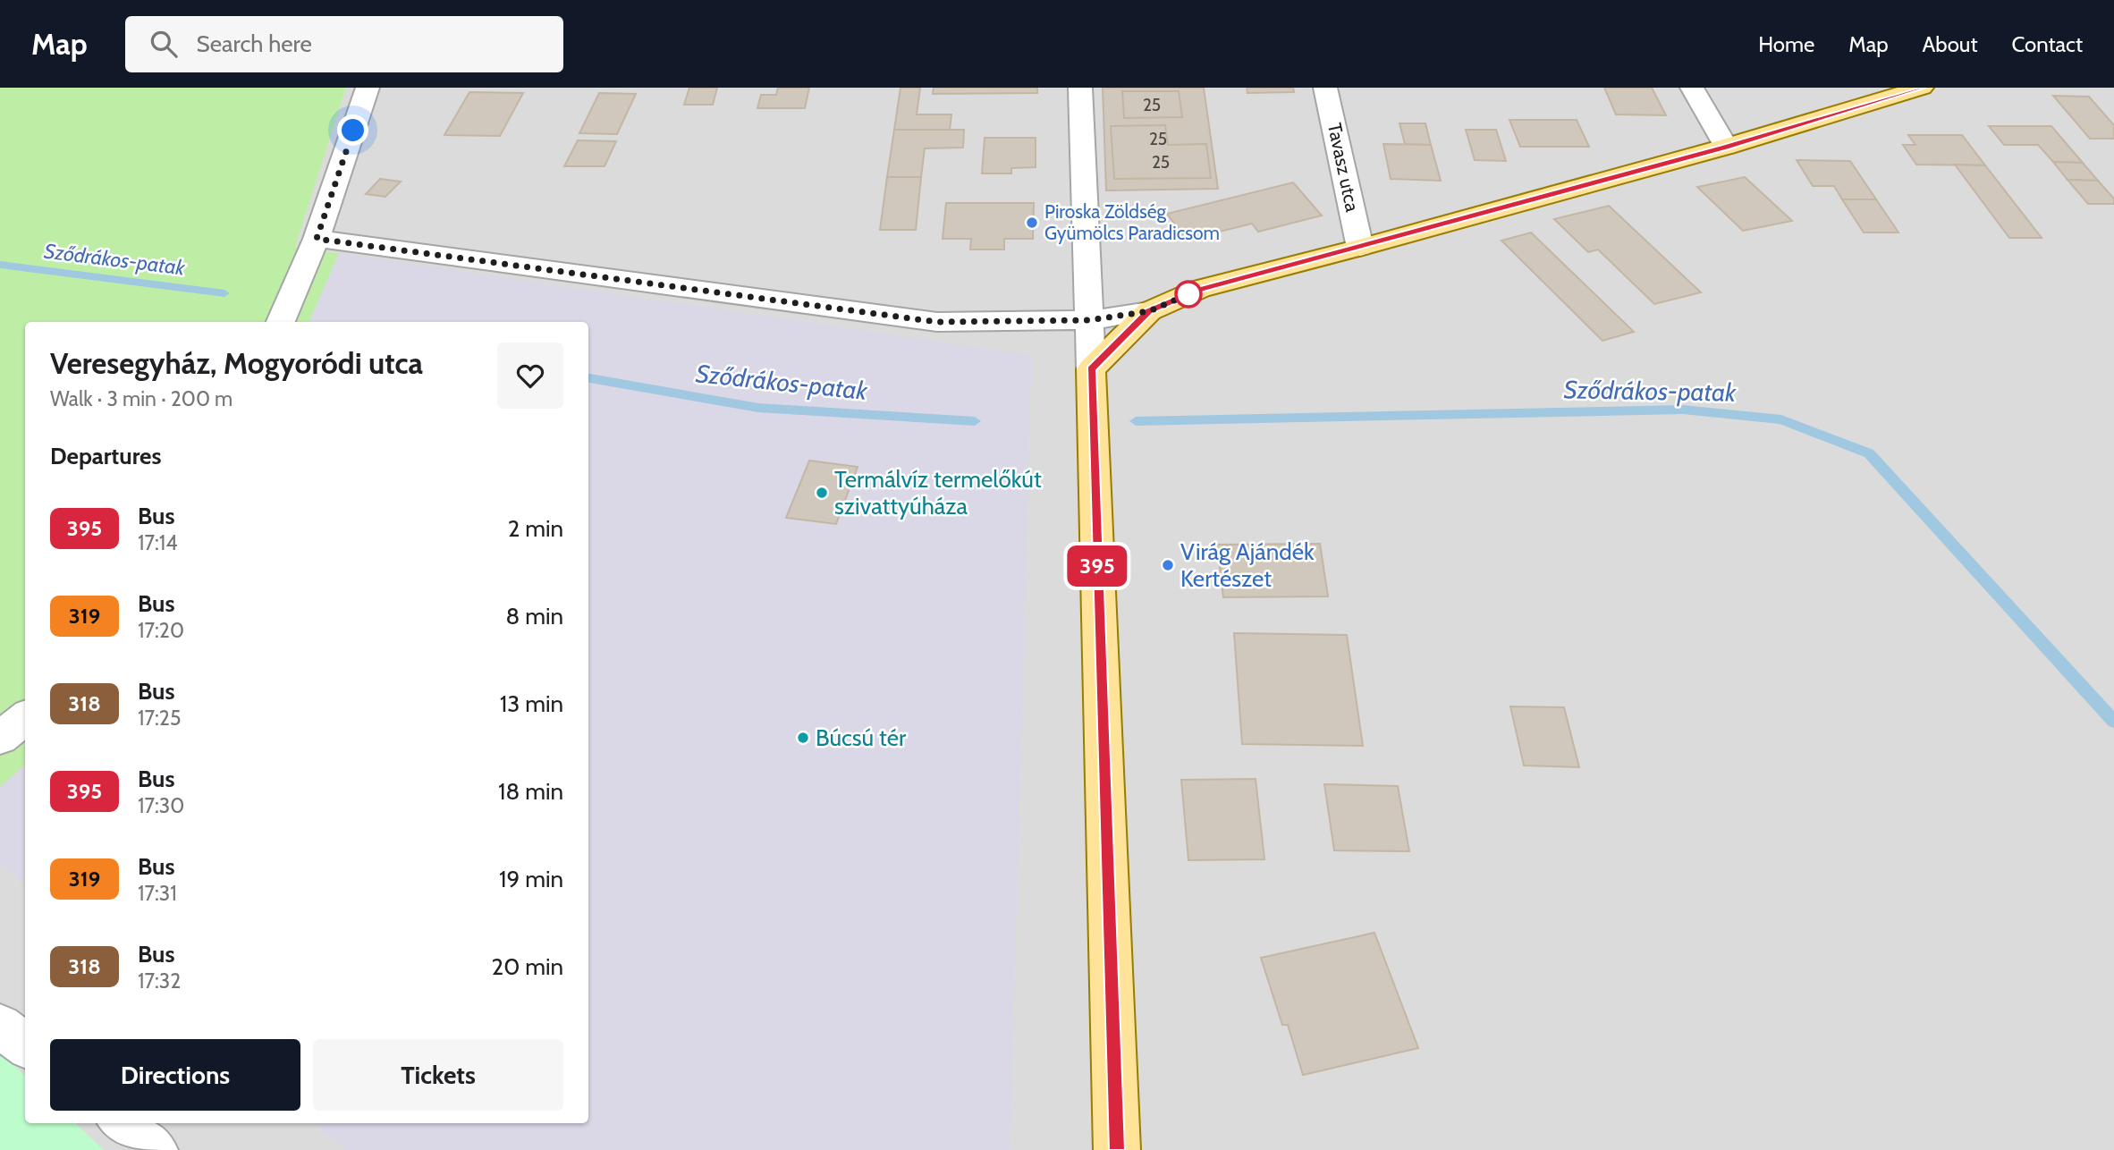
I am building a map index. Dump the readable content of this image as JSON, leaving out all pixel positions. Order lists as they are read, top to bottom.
{
  "streets": {
    "street": ["Tavasz utca"]
  },
  "water": ["Sződrákos-patak"],
  "places": [
    "Piroska Zöldség Gyümölcs Paradicsom",
    "Termálvíz termelőkút szivattyúháza",
    "Virág Ajándék Kertészet",
    "Búcsú tér"
  ],
  "lines": ["bus line 395"],
  "house_numbers": ["25", "25", "25"],
  "page": {
    "header": "Map",
    "search": "Search here",
    "nav": [
      "Home",
      "Map",
      "About",
      "Contact"
    ],
    "on_map": "395",
    "heading": [
      ["Veresegyház, Mogyoródi utca", "Walk · 3 min · 200 m"],
      "Departures"
    ],
    "list": [
      {
        "mark": "395",
        "name": "Bus",
        "note": "17:14",
        "value": "2 min"
      },
      {
        "mark": "319",
        "name": "Bus",
        "note": "17:20",
        "value": "8 min"
      },
      {
        "mark": "318",
        "name": "Bus",
        "note": "17:25",
        "value": "13 min"
      },
      {
        "mark": "395",
        "name": "Bus",
        "note": "17:30",
        "value": "18 min"
      },
      {
        "mark": "319",
        "name": "Bus",
        "note": "17:31",
        "value": "19 min"
      },
      {
        "mark": "318",
        "name": "Bus",
        "note": "17:32",
        "value": "20 min"
      }
    ],
    "buttons": ["Directions", "Tickets"]
  }
}
